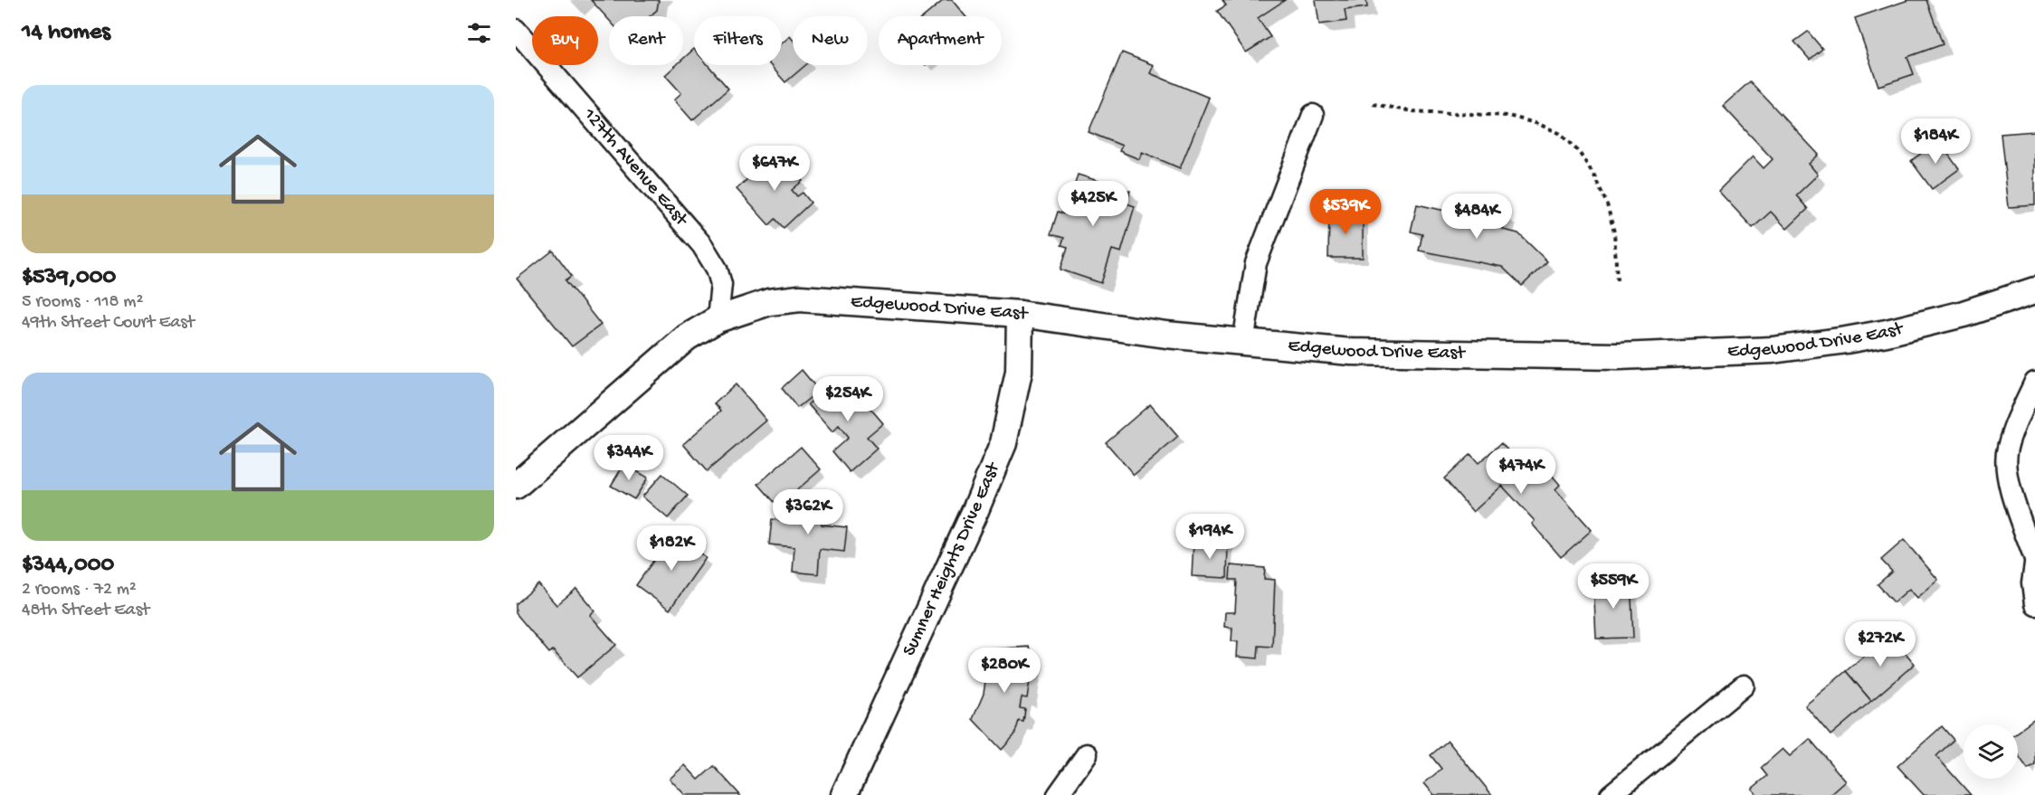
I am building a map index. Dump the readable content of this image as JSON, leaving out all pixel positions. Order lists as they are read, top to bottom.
{
  "streets": {
    "street": ["127th Avenue East", "Edgewood Drive East", "Sumner Heights Drive East"]
  },
  "crossings": [
    ["127th Avenue East", "Edgewood Drive East"],
    ["Edgewood Drive East", "Sumner Heights Drive East"]
  ],
  "page": {
    "heading": "14 homes",
    "chip": [
      "Buy",
      "Rent",
      "Filters",
      "New",
      "Apartment"
    ],
    "list": [
      {
        "name": "$539,000",
        "note": "5 rooms · 118 m² · 49th Street Court East"
      },
      {
        "name": "$344,000",
        "note": "2 rooms · 72 m² · 48th Street East"
      }
    ],
    "price": [
      "$184K",
      "$647K",
      "$425K",
      "$539K",
      "$484K",
      "$254K",
      "$344K",
      "$474K",
      "$362K",
      "$194K",
      "$182K",
      "$559K",
      "$272K",
      "$280K"
    ]
  }
}
